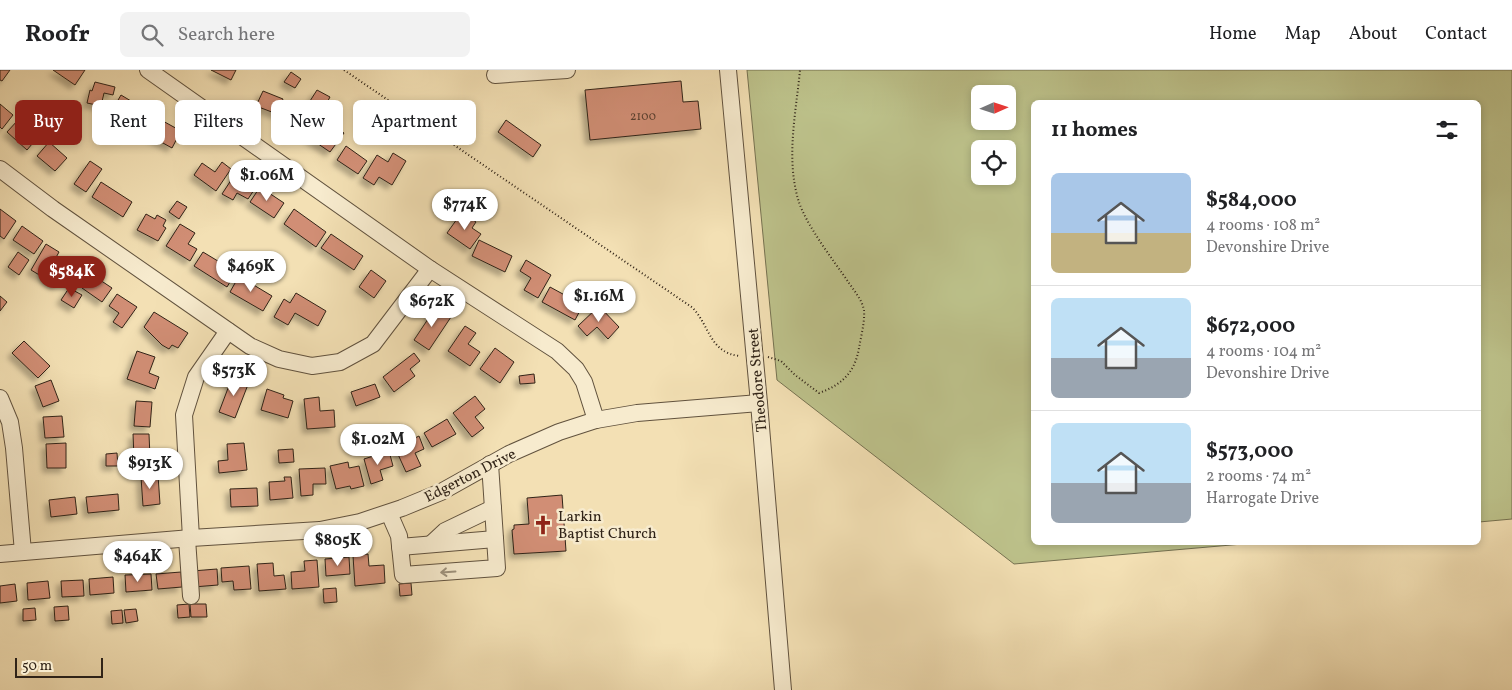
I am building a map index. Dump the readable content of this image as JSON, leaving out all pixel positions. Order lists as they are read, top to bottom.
{
  "streets": {
    "street": ["Theodore Street", "Edgerton Drive"]
  },
  "crossings": [
    ["Theodore Street", "Edgerton Drive"]
  ],
  "places": {
    "church": ["Larkin Baptist Church"]
  },
  "house_numbers": ["2100"],
  "scale_bar": "50 m",
  "north": "right",
  "page": {
    "header": "Roofr",
    "search": "Search here",
    "nav": [
      "Home",
      "Map",
      "About",
      "Contact"
    ],
    "chip": [
      "Buy",
      "Rent",
      "Filters",
      "New",
      "Apartment"
    ],
    "heading": "11 homes",
    "price": [
      "$1.06M",
      "$774K",
      "$469K",
      "$584K",
      "$1.16M",
      "$672K",
      "$573K",
      "$1.02M",
      "$913K",
      "$805K",
      "$464K"
    ],
    "list": [
      {
        "name": "$584,000",
        "note": "4 rooms · 108 m² · Devonshire Drive"
      },
      {
        "name": "$672,000",
        "note": "4 rooms · 104 m² · Devonshire Drive"
      },
      {
        "name": "$573,000",
        "note": "2 rooms · 74 m² · Harrogate Drive"
      }
    ],
    "scale": "50 m"
  }
}
